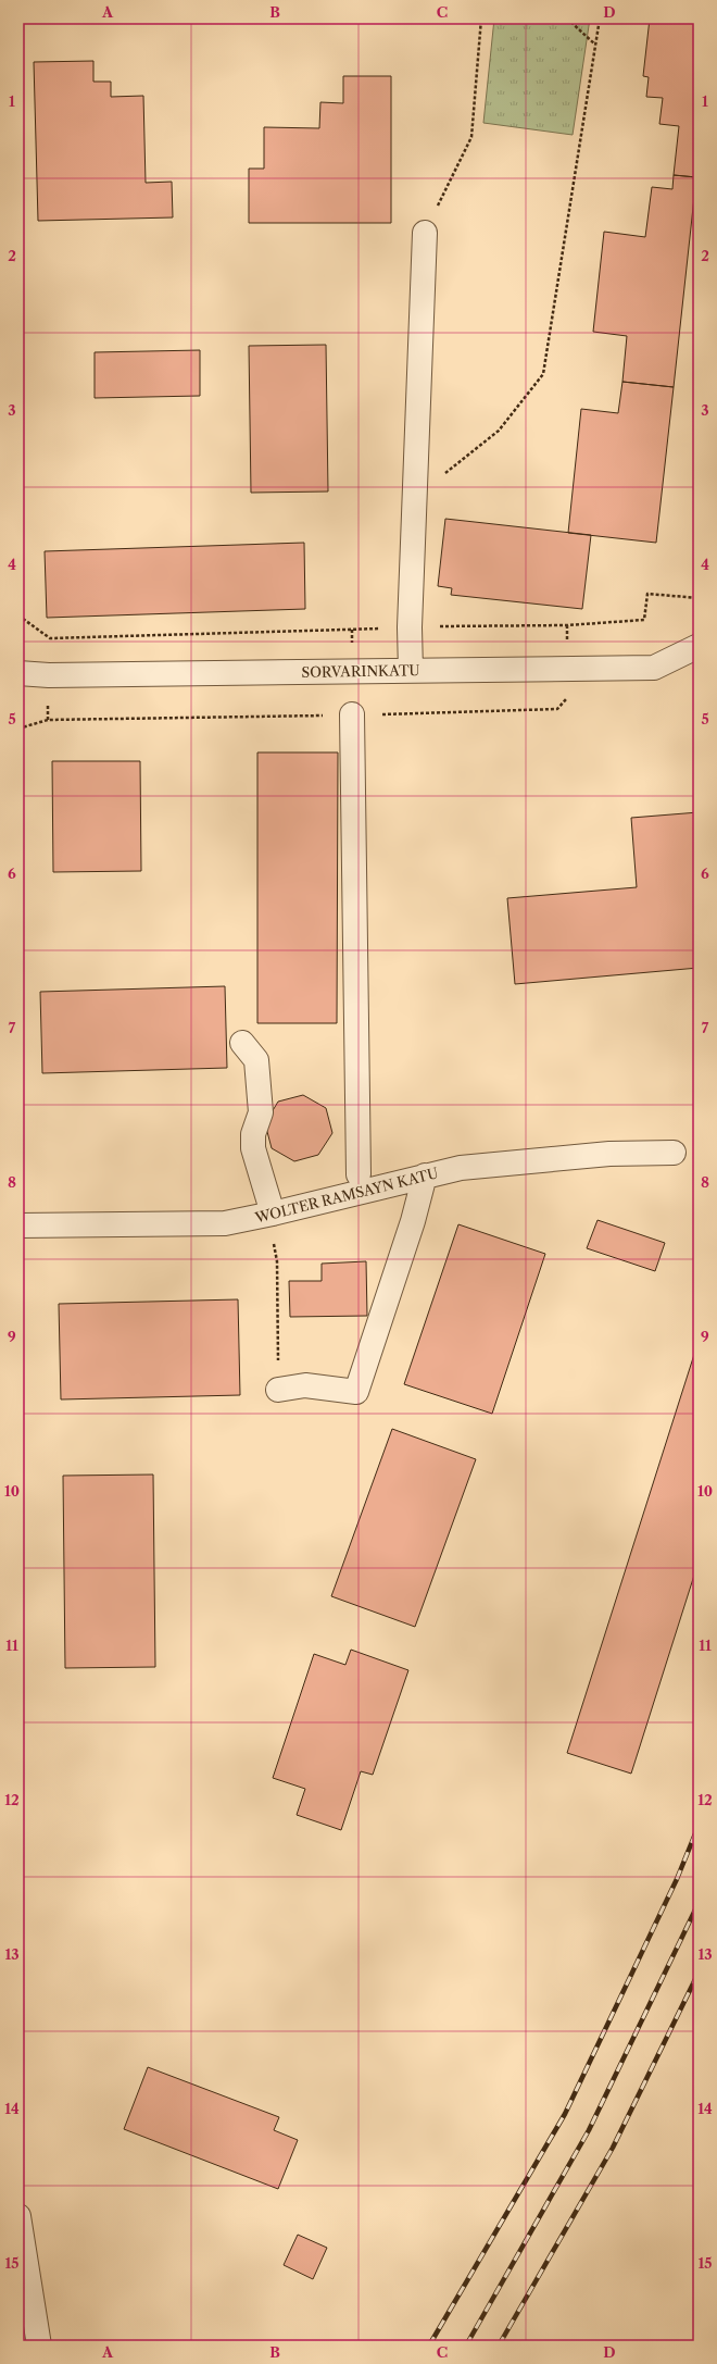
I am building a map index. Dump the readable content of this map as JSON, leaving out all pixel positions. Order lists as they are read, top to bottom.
{
  "streets": {
    "street": ["SORVARINKATU", "WOLTER RAMSAYN KATU"]
  },
  "grid": {
    "columns": [
      "A",
      "B",
      "C",
      "D"
    ],
    "rows": [
      "1",
      "2",
      "3",
      "4",
      "5",
      "6",
      "7",
      "8",
      "9",
      "10",
      "11",
      "12",
      "13",
      "14",
      "15"
    ]
  }
}
